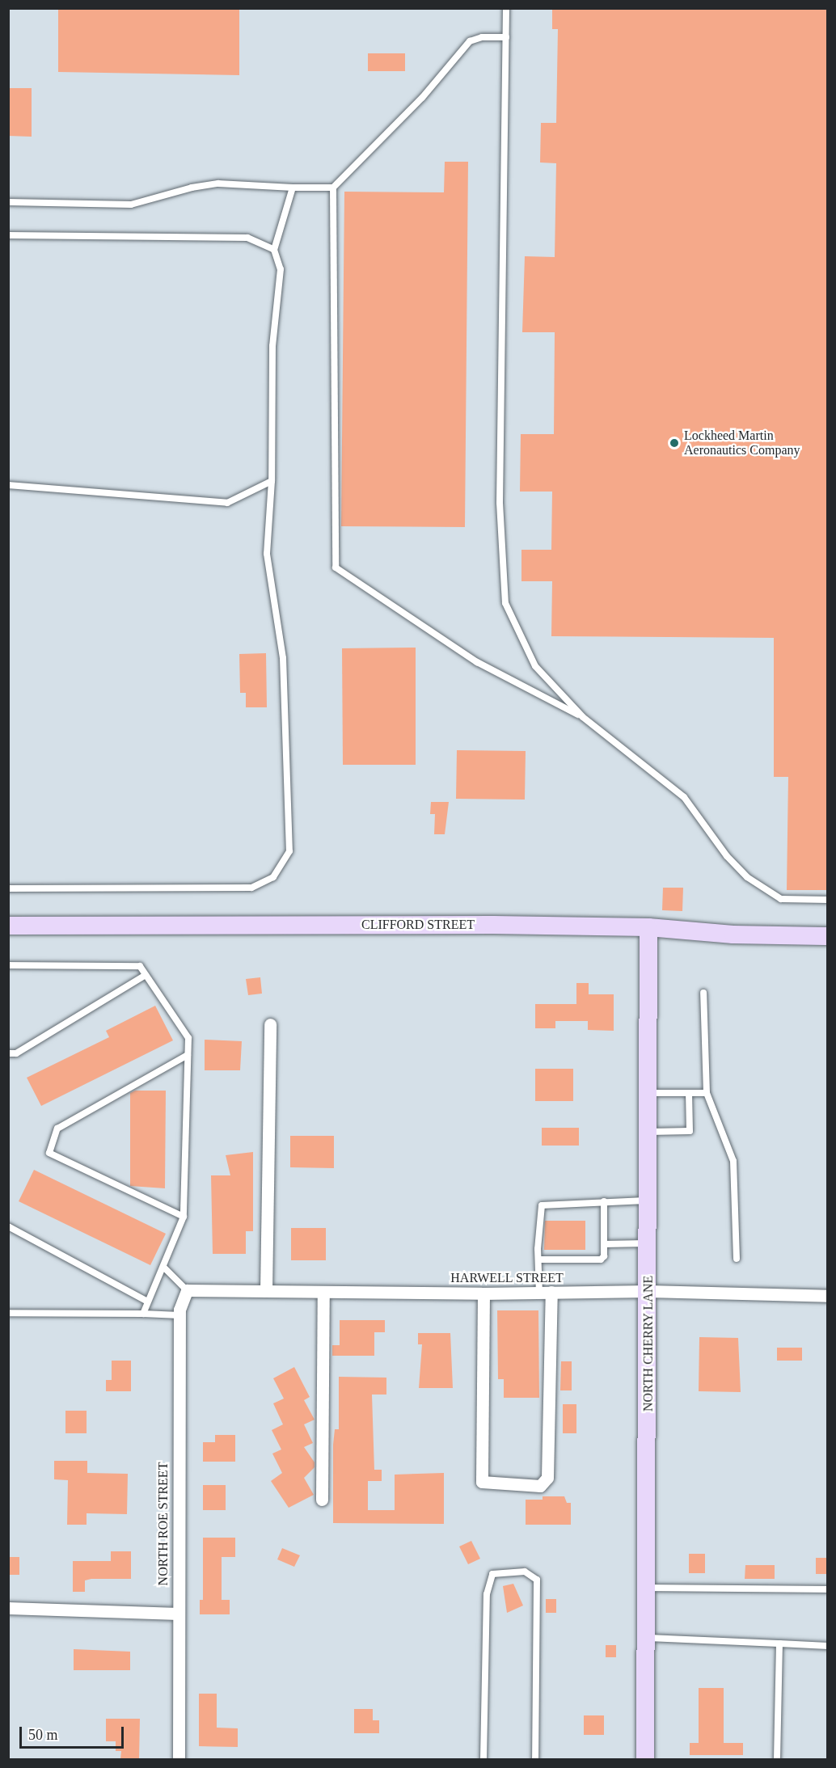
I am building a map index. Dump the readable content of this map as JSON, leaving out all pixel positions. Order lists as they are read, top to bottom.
{
  "streets": {
    "street": [
      "CLIFFORD STREET",
      "HARWELL STREET",
      "NORTH CHERRY LANE",
      "NORTH ROE STREET"
    ]
  },
  "crossings": [
    ["CLIFFORD STREET", "NORTH CHERRY LANE"],
    ["HARWELL STREET", "NORTH CHERRY LANE"],
    ["HARWELL STREET", "NORTH ROE STREET"]
  ],
  "places": ["Lockheed Martin Aeronautics Company"],
  "scale_bar": "50 m"
}
